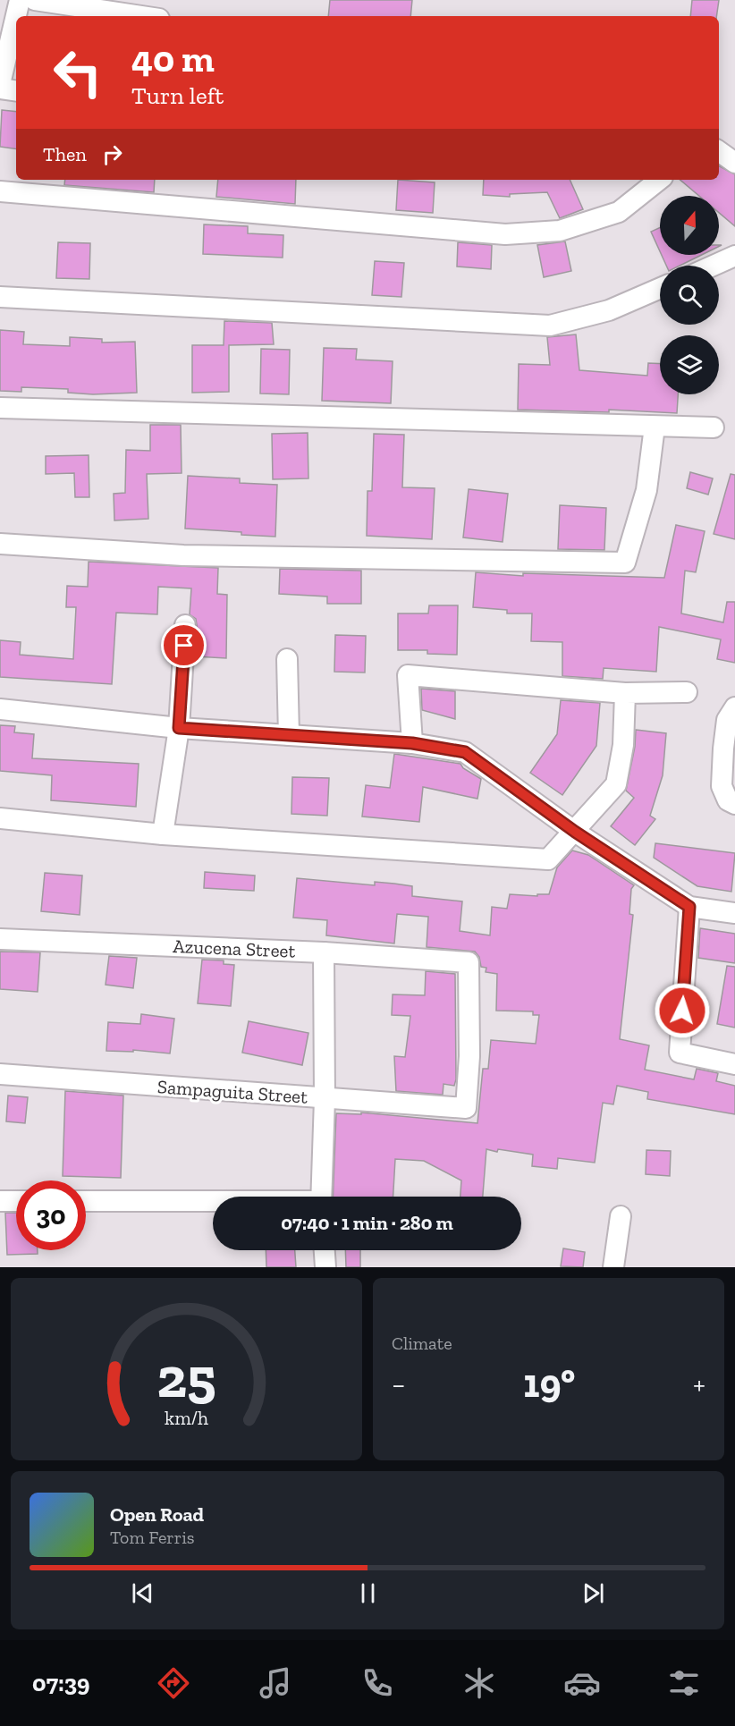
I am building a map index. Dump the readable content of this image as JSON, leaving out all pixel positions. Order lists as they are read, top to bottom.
{
  "streets": {
    "street": ["Azucena Street", "Sampaguita Street"]
  },
  "crossings": [
    ["Azucena Street", "Sampaguita Street"]
  ],
  "north": "top",
  "page": {
    "turn": ["40 m", "Turn left"],
    "then": "Then",
    "limit": "30",
    "trip": "07:40 · 1 min · 280 m",
    "tile": "Climate",
    "heat": ["−", "19°", "+"],
    "song": ["Open Road", "Tom Ferris"],
    "tabs": "07:39",
    "gauge": ["25", "km/h"]
  }
}
